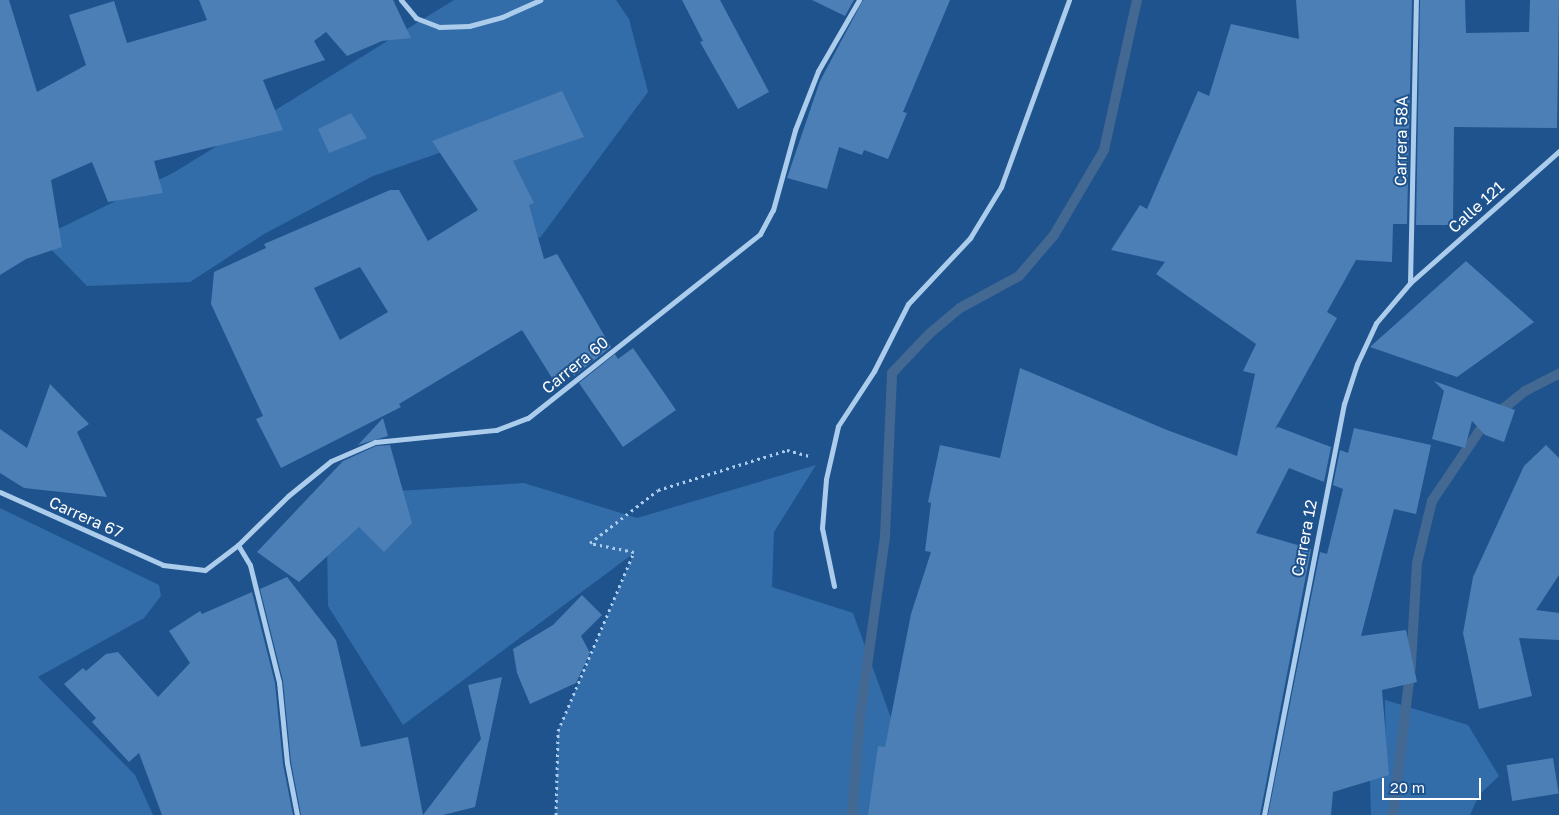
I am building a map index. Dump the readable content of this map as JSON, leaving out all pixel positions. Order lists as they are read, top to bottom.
{
  "streets": {
    "street": [
      "Carrera 58A",
      "Calle 121",
      "Carrera 60",
      "Carrera 67",
      "Carrera 12"
    ]
  },
  "crossings": [
    ["Carrera 58A", "Calle 121"],
    ["Carrera 58A", "Carrera 12"],
    ["Calle 121", "Carrera 12"],
    ["Carrera 60", "Carrera 67"]
  ],
  "scale_bar": "20 m"
}
